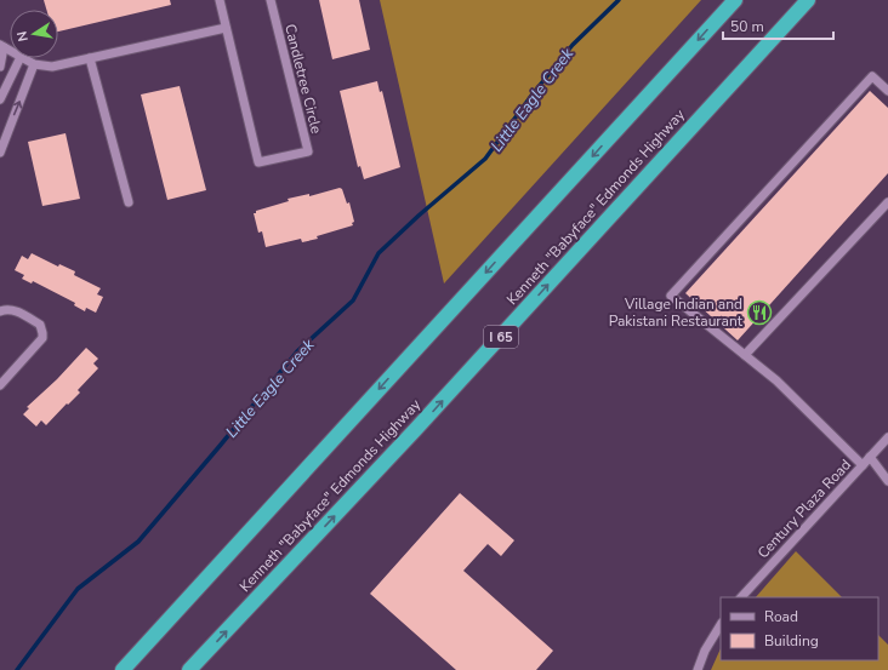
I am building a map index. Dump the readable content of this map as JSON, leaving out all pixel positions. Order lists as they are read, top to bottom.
{
  "streets": {
    "highway": ["Kenneth \"Babyface\" Edmonds Highway", "I 65"],
    "street": ["Candletree Circle", "Century Plaza Road"]
  },
  "water": ["Little Eagle Creek"],
  "places": {
    "restaurant": ["Village Indian and Pakistani Restaurant"]
  },
  "legend": ["Road", "Building"],
  "scale_bar": "50 m",
  "north": "left"
}
